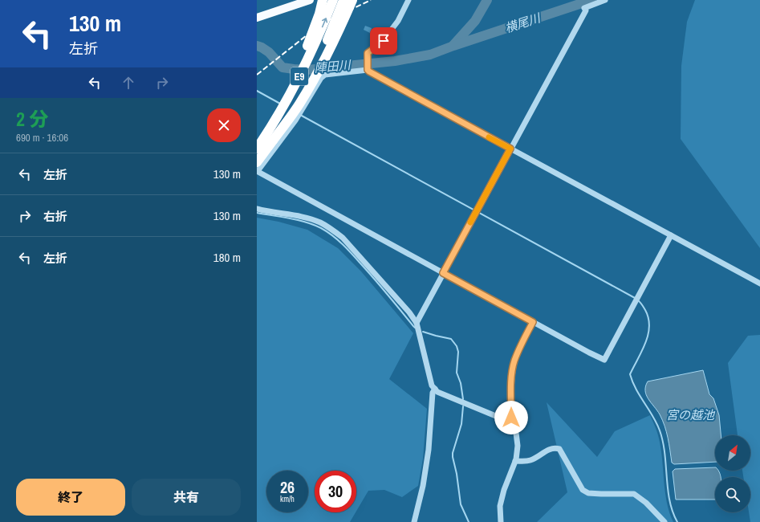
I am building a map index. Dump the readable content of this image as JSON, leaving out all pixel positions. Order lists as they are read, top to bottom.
{
  "streets": {
    "highway": ["E9"]
  },
  "water": ["横尾川", "陣田川", "宮の越池"],
  "north": "top right",
  "page": {
    "turn": ["130 m", "左折"],
    "heading": ["2 分", "690 m · 16:06"],
    "list": [
      {
        "name": "左折",
        "value": "130 m"
      },
      {
        "name": "右折",
        "value": "130 m"
      },
      {
        "name": "左折",
        "value": "180 m"
      }
    ],
    "speed": "26 km/h",
    "limit": "30",
    "buttons": ["終了", "共有"]
  }
}
